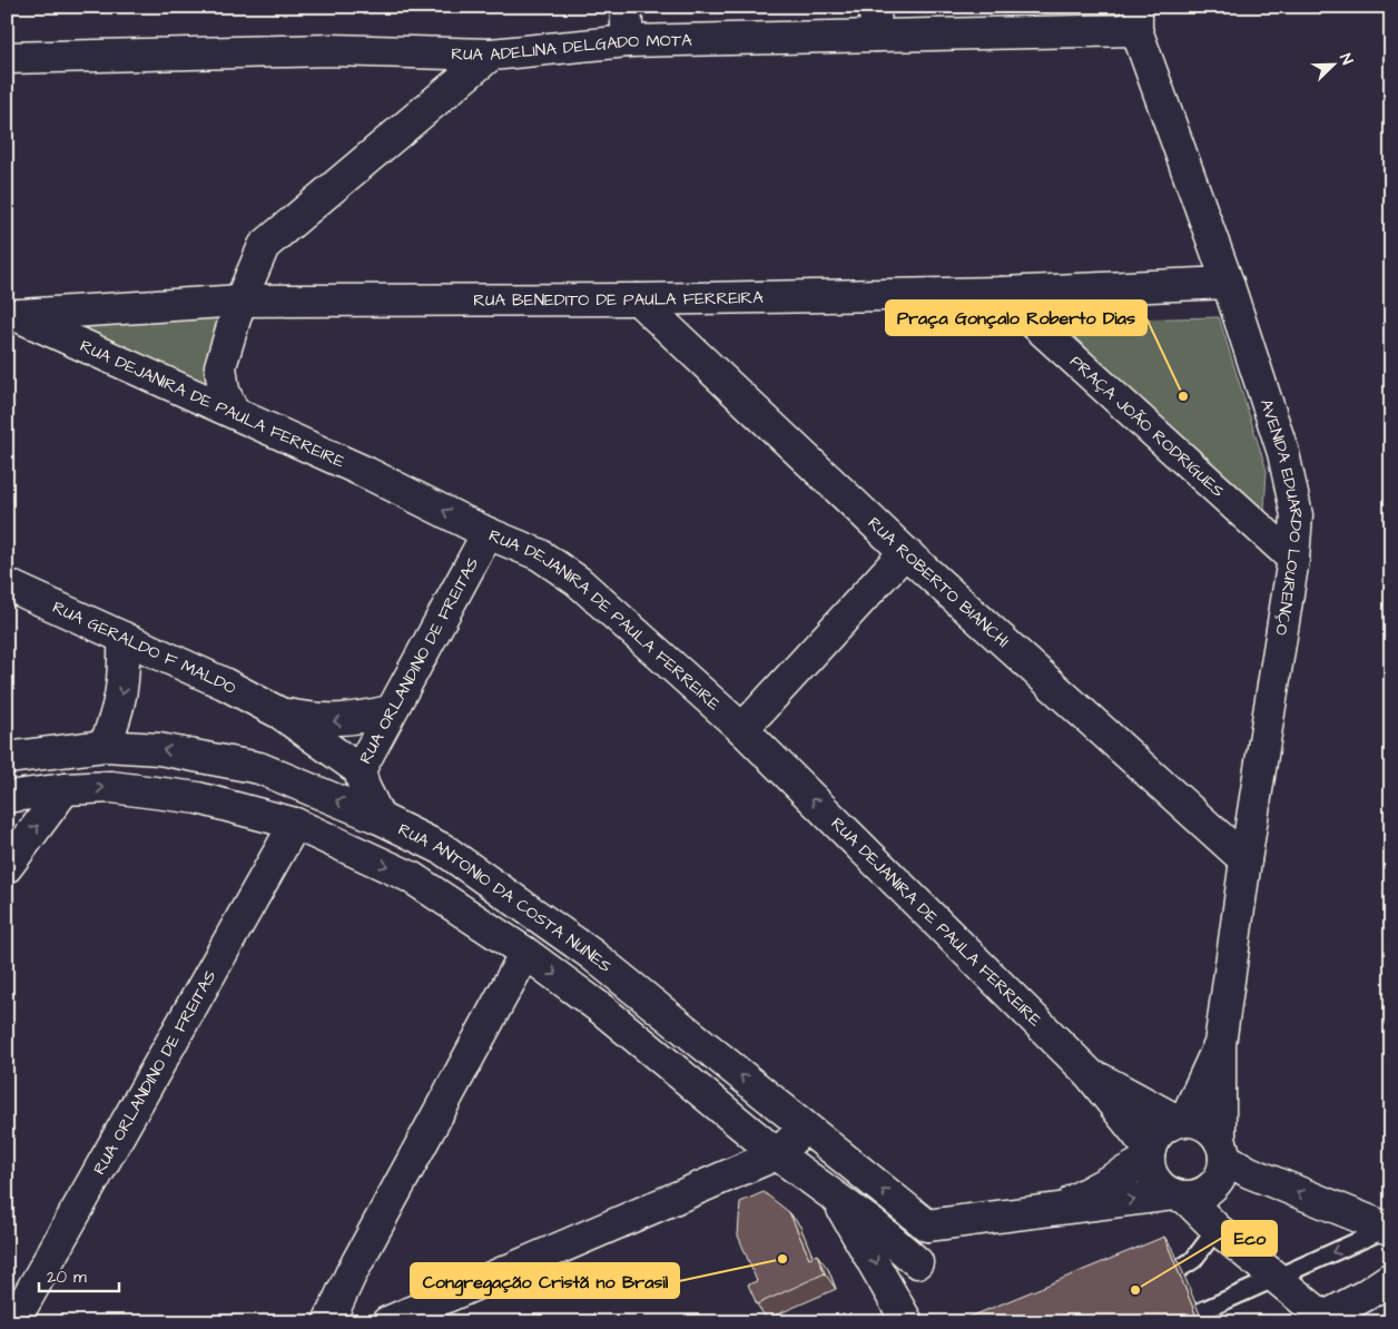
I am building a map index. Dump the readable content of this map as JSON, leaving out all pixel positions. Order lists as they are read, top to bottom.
{
  "streets": {
    "street": [
      "RUA ADELINA DELGADO MOTA",
      "RUA BENEDITO DE PAULA FERREIRA",
      "RUA DEJANIRA DE PAULA FERREIRE",
      "PRAÇA JOÃO RODRIGUES",
      "AVENIDA EDUARDO LOURENÇO",
      "RUA ROBERTO BIANCHI",
      "RUA GERALDO F MALDO",
      "RUA ORLANDINO DE FREITAS",
      "RUA ANTONIO DA COSTA NUNES"
    ]
  },
  "crossings": [
    ["RUA ADELINA DELGADO MOTA", "AVENIDA EDUARDO LOURENÇO"],
    ["RUA BENEDITO DE PAULA FERREIRA", "RUA DEJANIRA DE PAULA FERREIRE"],
    ["RUA BENEDITO DE PAULA FERREIRA", "PRAÇA JOÃO RODRIGUES"],
    ["RUA BENEDITO DE PAULA FERREIRA", "AVENIDA EDUARDO LOURENÇO"],
    ["RUA BENEDITO DE PAULA FERREIRA", "RUA ROBERTO BIANCHI"],
    ["RUA DEJANIRA DE PAULA FERREIRE", "AVENIDA EDUARDO LOURENÇO"],
    ["RUA DEJANIRA DE PAULA FERREIRE", "RUA ORLANDINO DE FREITAS"],
    ["PRAÇA JOÃO RODRIGUES", "AVENIDA EDUARDO LOURENÇO"],
    ["AVENIDA EDUARDO LOURENÇO", "RUA ROBERTO BIANCHI"],
    ["RUA GERALDO F MALDO", "RUA ORLANDINO DE FREITAS"],
    ["RUA ORLANDINO DE FREITAS", "RUA ANTONIO DA COSTA NUNES"]
  ],
  "one_way": ["RUA DEJANIRA DE PAULA FERREIRE"],
  "places": ["Praça Gonçalo Roberto Dias", "Congregação Cristã no Brasil", "Eco"],
  "scale_bar": "20 m",
  "north": "top right"
}
